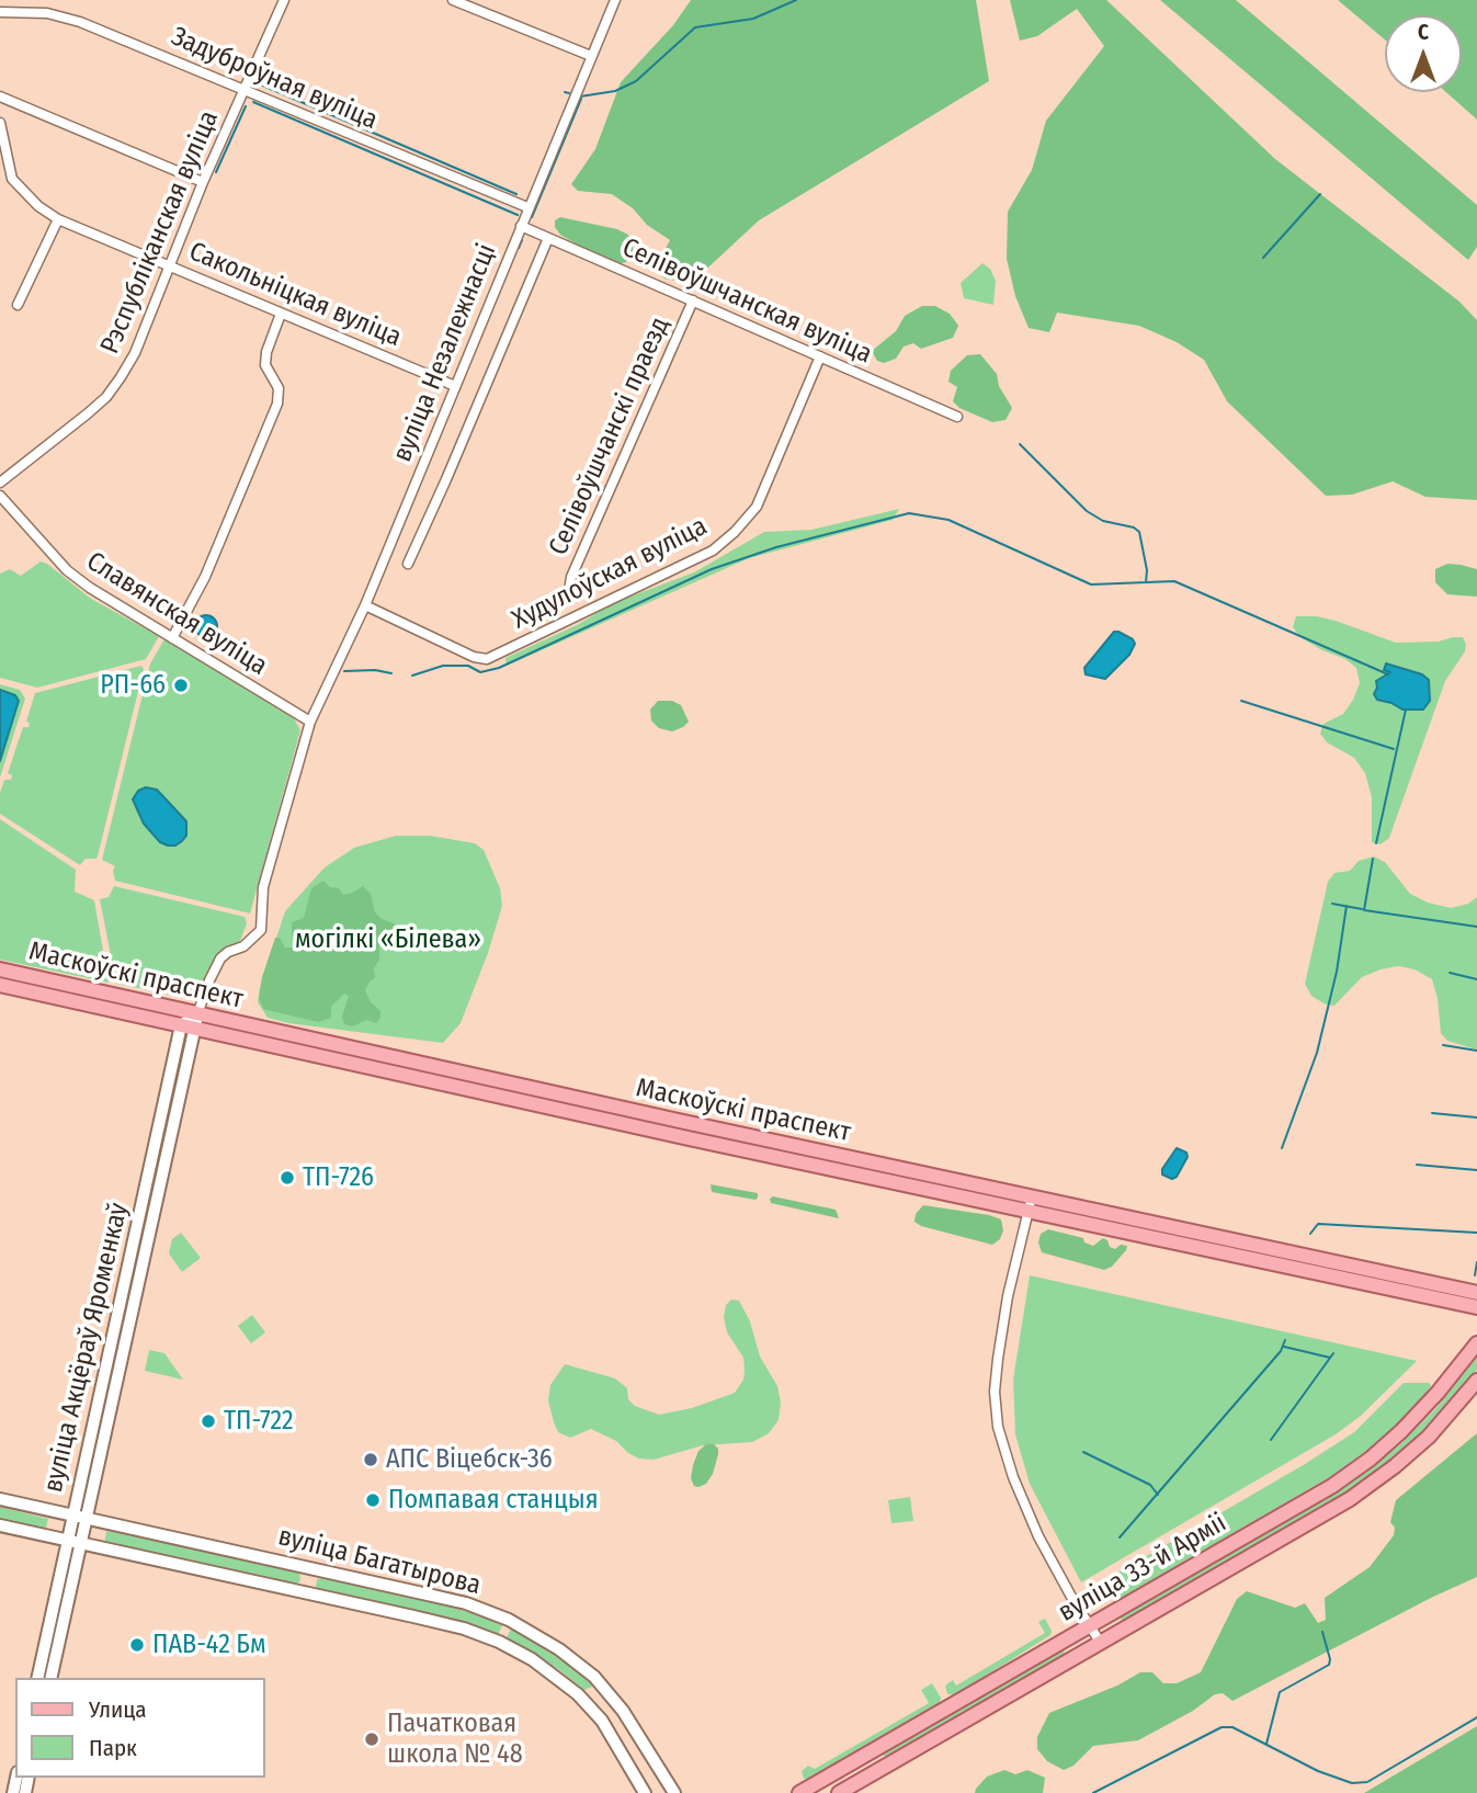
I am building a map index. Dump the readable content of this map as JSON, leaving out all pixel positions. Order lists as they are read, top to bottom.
{
  "streets": {
    "main road": ["Маскоўскі праспект", "вуліца 33-й Арміі"],
    "street": [
      "Задуброўная вуліца",
      "Рэспубліканская вуліца",
      "Сакольніцкая вуліца",
      "Селівоўшчанская вуліца",
      "вуліца Незалежнасці",
      "Селівоўшчанскі праезд",
      "Худулоўская вуліца",
      "Славянская вуліца",
      "вуліца Акцёраў Яроменкаў",
      "вуліца Багатырова"
    ]
  },
  "crossings": [
    ["Задуброўная вуліца", "Рэспубліканская вуліца"],
    ["Задуброўная вуліца", "вуліца Незалежнасці"],
    ["Рэспубліканская вуліца", "Сакольніцкая вуліца"],
    ["Сакольніцкая вуліца", "вуліца Незалежнасці"],
    ["Селівоўшчанская вуліца", "вуліца Незалежнасці"],
    ["Селівоўшчанская вуліца", "Селівоўшчанскі праезд"],
    ["Селівоўшчанская вуліца", "Худулоўская вуліца"],
    ["вуліца Незалежнасці", "Худулоўская вуліца"],
    ["вуліца Незалежнасці", "Славянская вуліца"],
    ["вуліца Незалежнасці", "Маскоўскі праспект"],
    ["вуліца Незалежнасці", "вуліца Акцёраў Яроменкаў"],
    ["Маскоўскі праспект", "вуліца Акцёраў Яроменкаў"],
    ["вуліца Акцёраў Яроменкаў", "вуліца Багатырова"]
  ],
  "parks": ["могілкі «Білева»"],
  "places": [
    "РП-66",
    "ТП-726",
    "ТП-722",
    "АПС Віцебск-36",
    "Помпавая станцыя",
    "ПАВ-42 Бм",
    "Пачатковая школа № 48"
  ],
  "legend": ["Улица", "Парк"],
  "north": "top"
}
